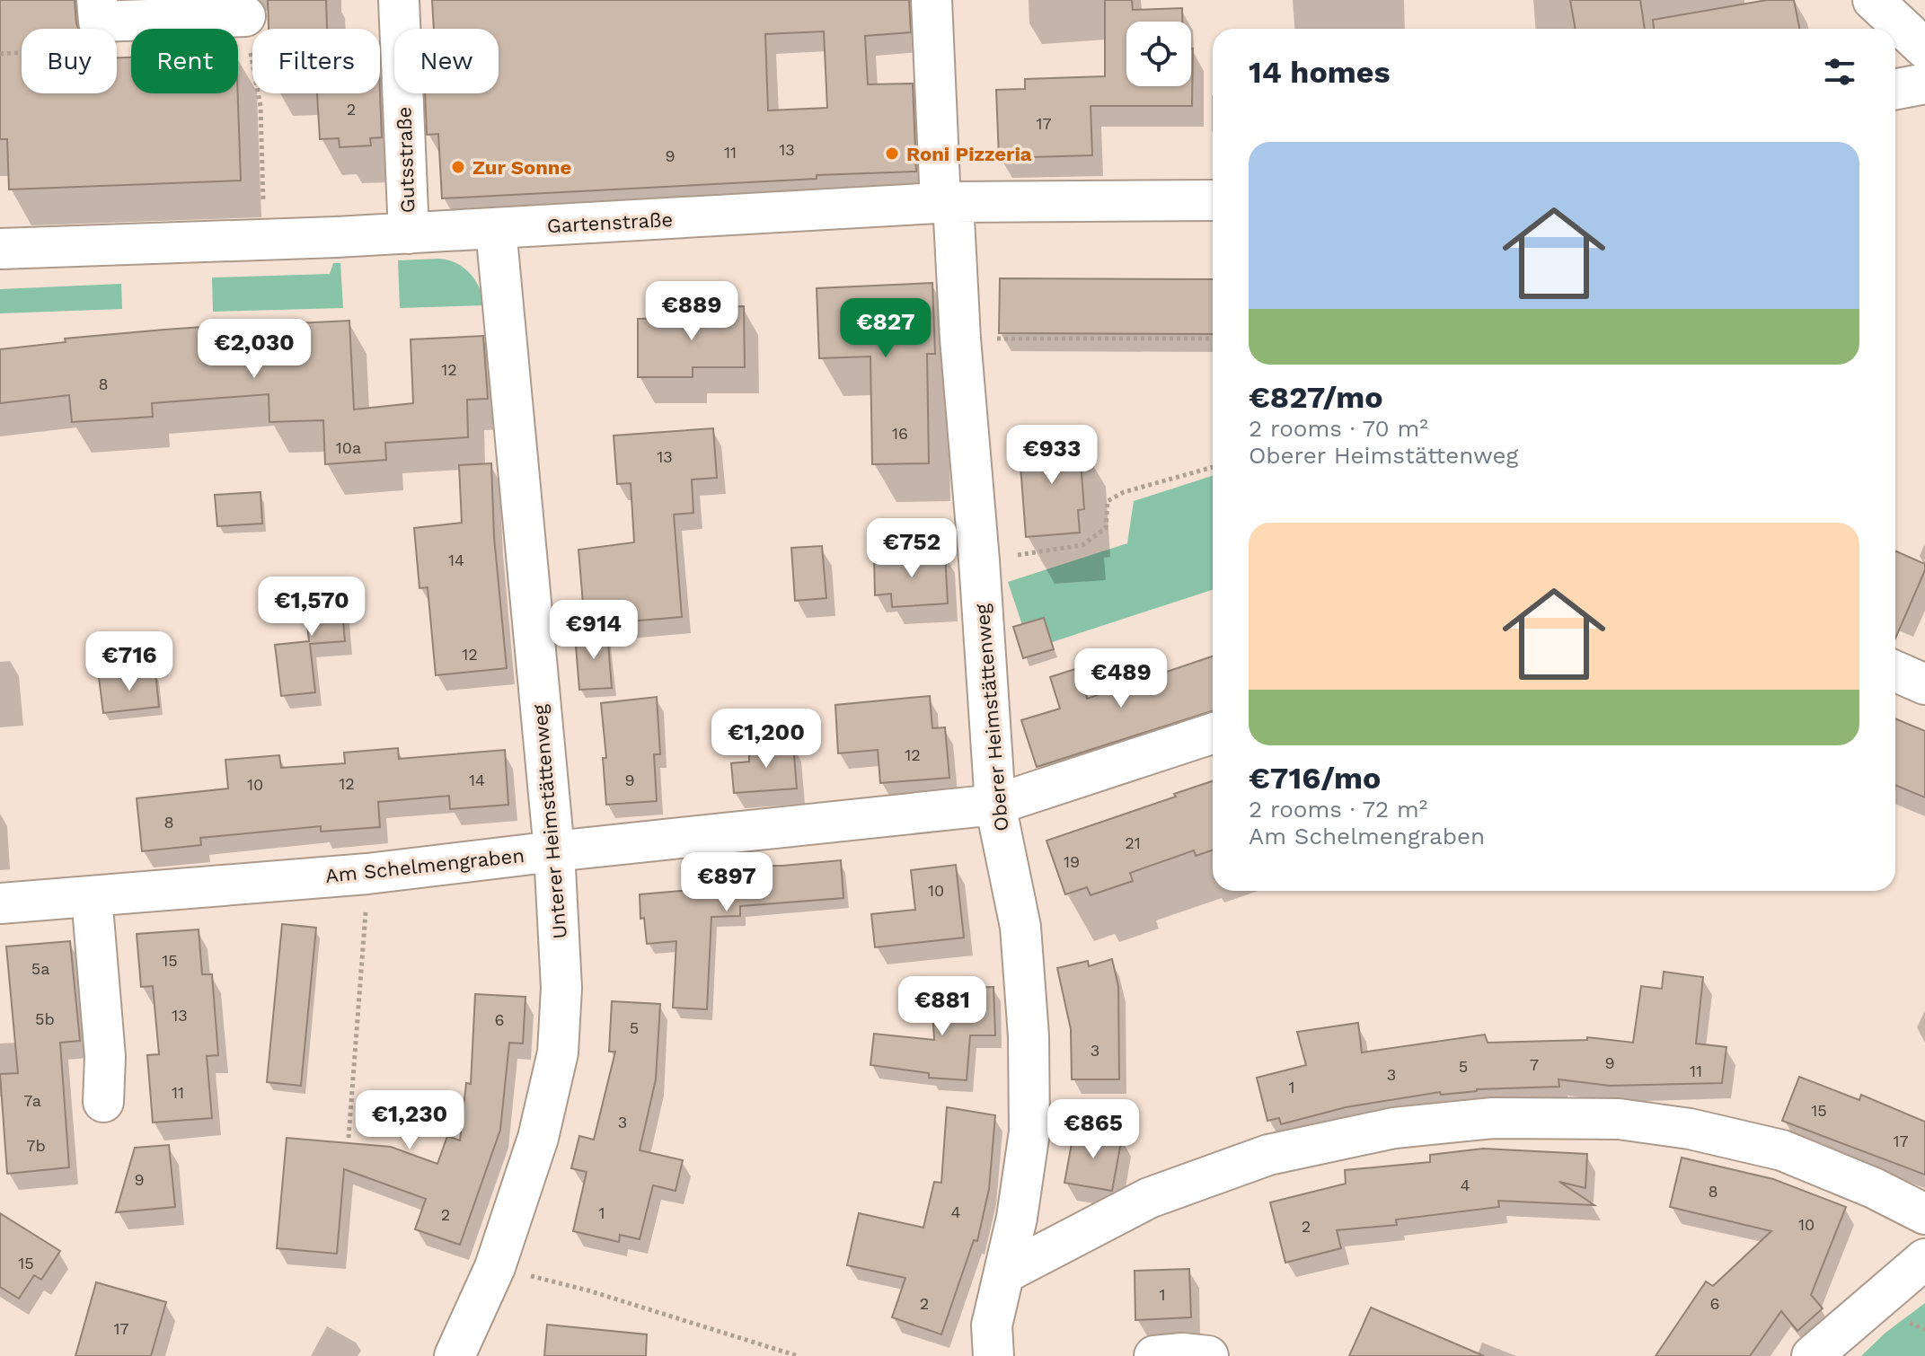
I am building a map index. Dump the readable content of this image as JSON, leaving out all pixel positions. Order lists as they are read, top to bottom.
{
  "streets": {
    "street": [
      "Gutsstraße",
      "Gartenstraße",
      "Oberer Heimstättenweg",
      "Unterer Heimstättenweg",
      "Am Schelmengraben"
    ]
  },
  "crossings": [
    ["Gutsstraße", "Gartenstraße"],
    ["Gartenstraße", "Oberer Heimstättenweg"],
    ["Gartenstraße", "Unterer Heimstättenweg"],
    ["Oberer Heimstättenweg", "Am Schelmengraben"],
    ["Unterer Heimstättenweg", "Am Schelmengraben"]
  ],
  "places": ["Roni Pizzeria", "Zur Sonne"],
  "house_numbers": [
    "2",
    "17",
    "13",
    "11",
    "9",
    "12",
    "8",
    "16",
    "10a",
    "13",
    "14",
    "12",
    "12",
    "14",
    "9",
    "12",
    "10",
    "8",
    "21",
    "19",
    "10",
    "15",
    "5a",
    "13",
    "5b",
    "6",
    "5",
    "3",
    "9",
    "7",
    "5",
    "11",
    "3",
    "1",
    "11",
    "7a",
    "15",
    "3",
    "17",
    "7b",
    "9",
    "4",
    "8",
    "4",
    "1",
    "2",
    "10",
    "2",
    "15",
    "1",
    "2",
    "6",
    "17"
  ],
  "page": {
    "chip": [
      "Buy",
      "Rent",
      "Filters",
      "New"
    ],
    "heading": "14 homes",
    "list": [
      {
        "name": "€827/mo",
        "note": "2 rooms · 70 m² · Oberer Heimstättenweg"
      },
      {
        "name": "€716/mo",
        "note": "2 rooms · 72 m² · Am Schelmengraben"
      }
    ],
    "price": [
      "€889",
      "€827",
      "€2,030",
      "€933",
      "€752",
      "€1,570",
      "€914",
      "€716",
      "€489",
      "€1,200",
      "€897",
      "€881",
      "€1,230",
      "€865"
    ]
  }
}
